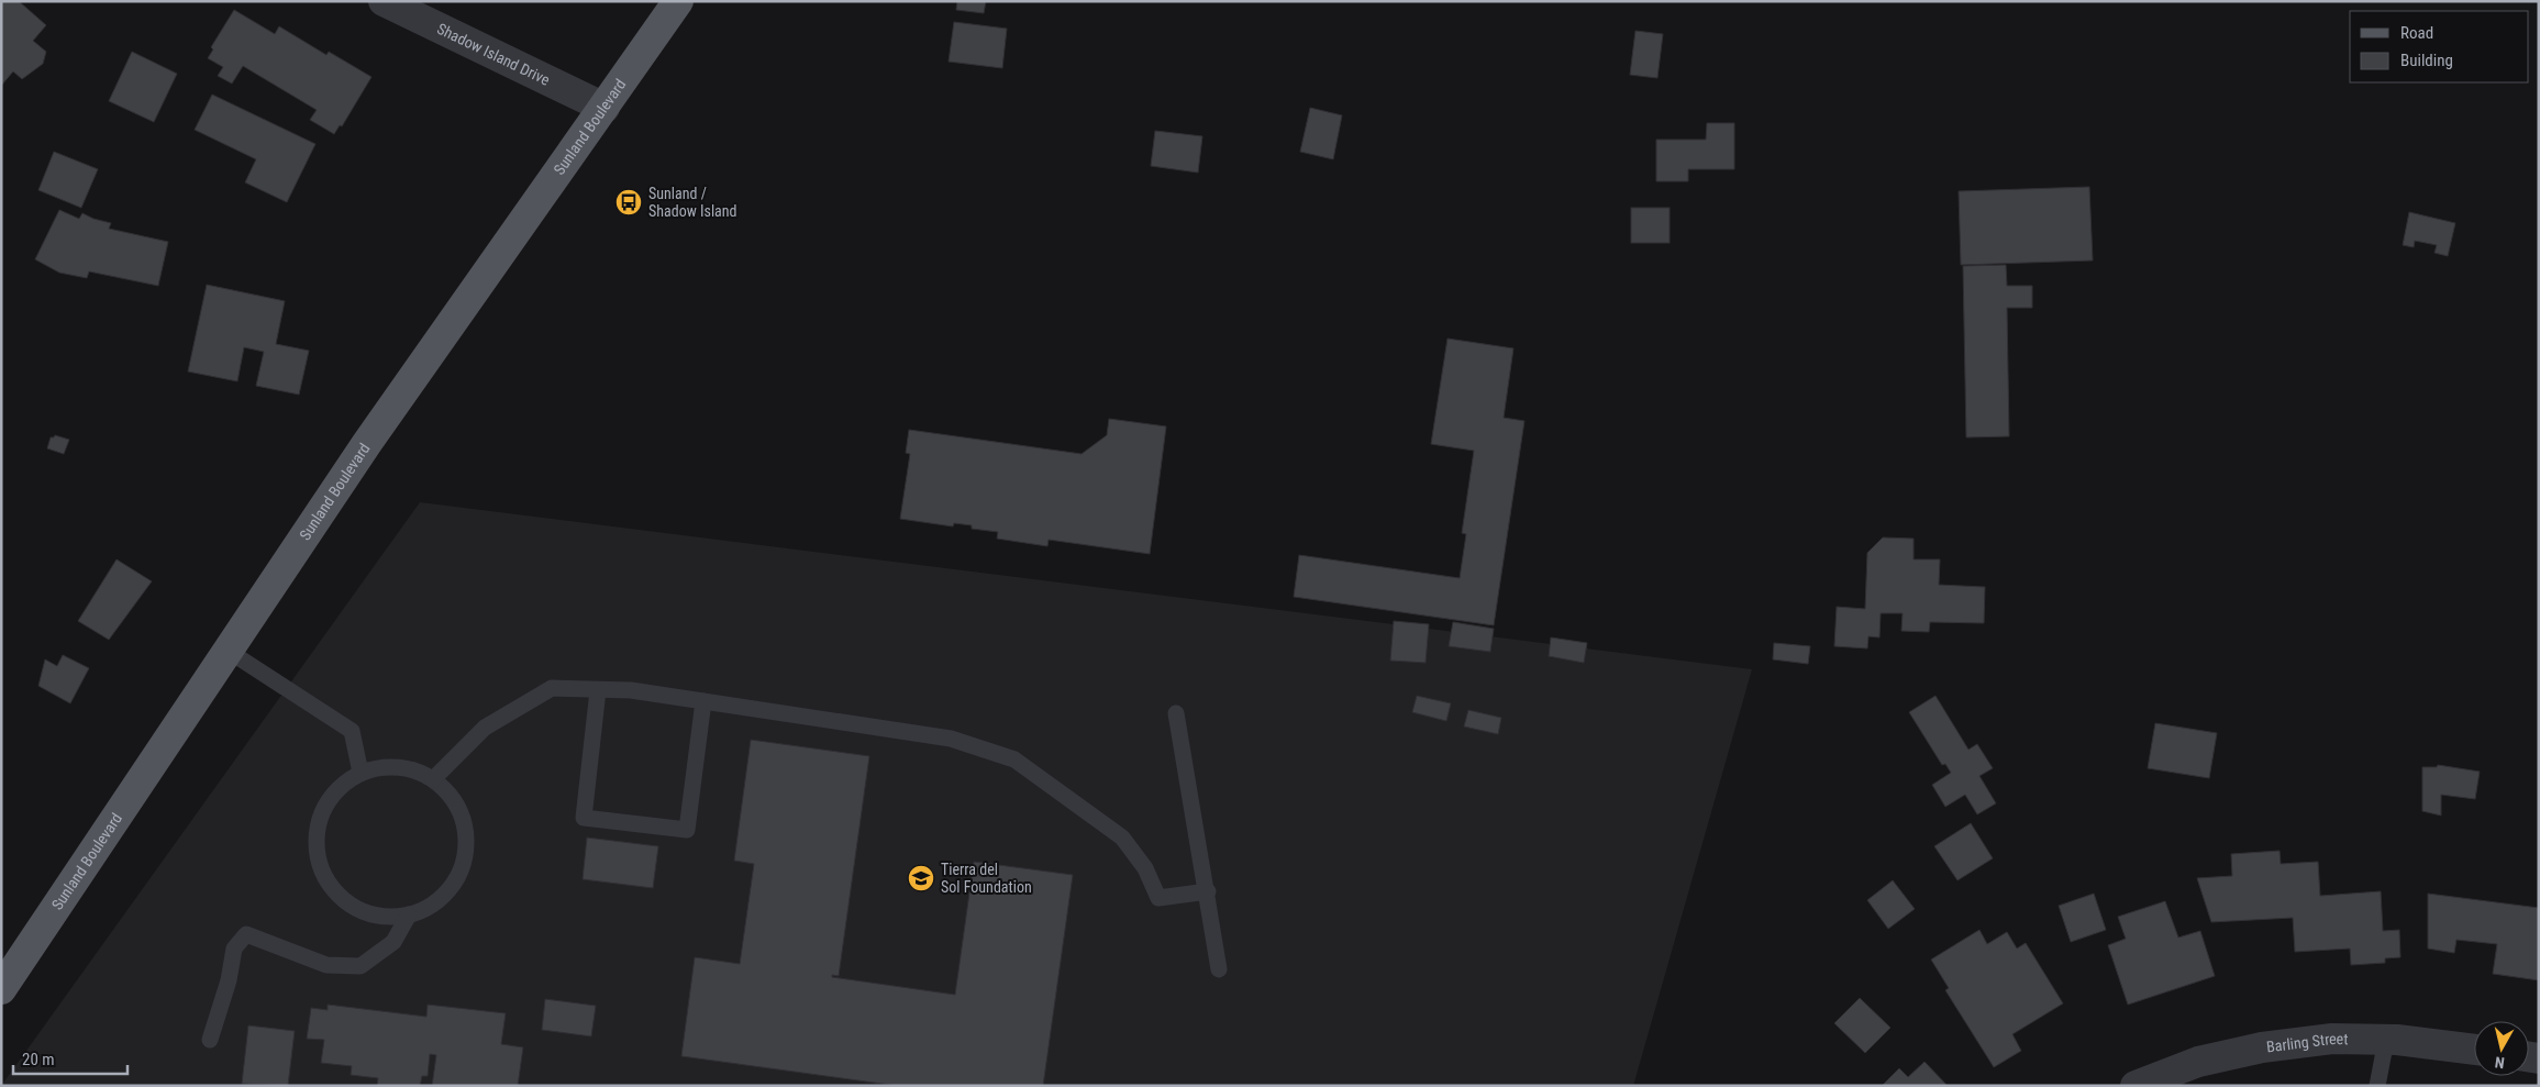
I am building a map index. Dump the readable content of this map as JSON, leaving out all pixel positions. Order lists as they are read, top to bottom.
{
  "streets": {
    "main road": ["Sunland Boulevard"],
    "street": ["Shadow Island Drive", "Barling Street"]
  },
  "crossings": [
    ["Shadow Island Drive", "Sunland Boulevard"]
  ],
  "places": {
    "bus stop": ["Sunland / Shadow Island"],
    "school or university": ["Tierra del Sol Foundation"]
  },
  "legend": ["Road", "Building"],
  "scale_bar": "20 m",
  "north": "bottom"
}
